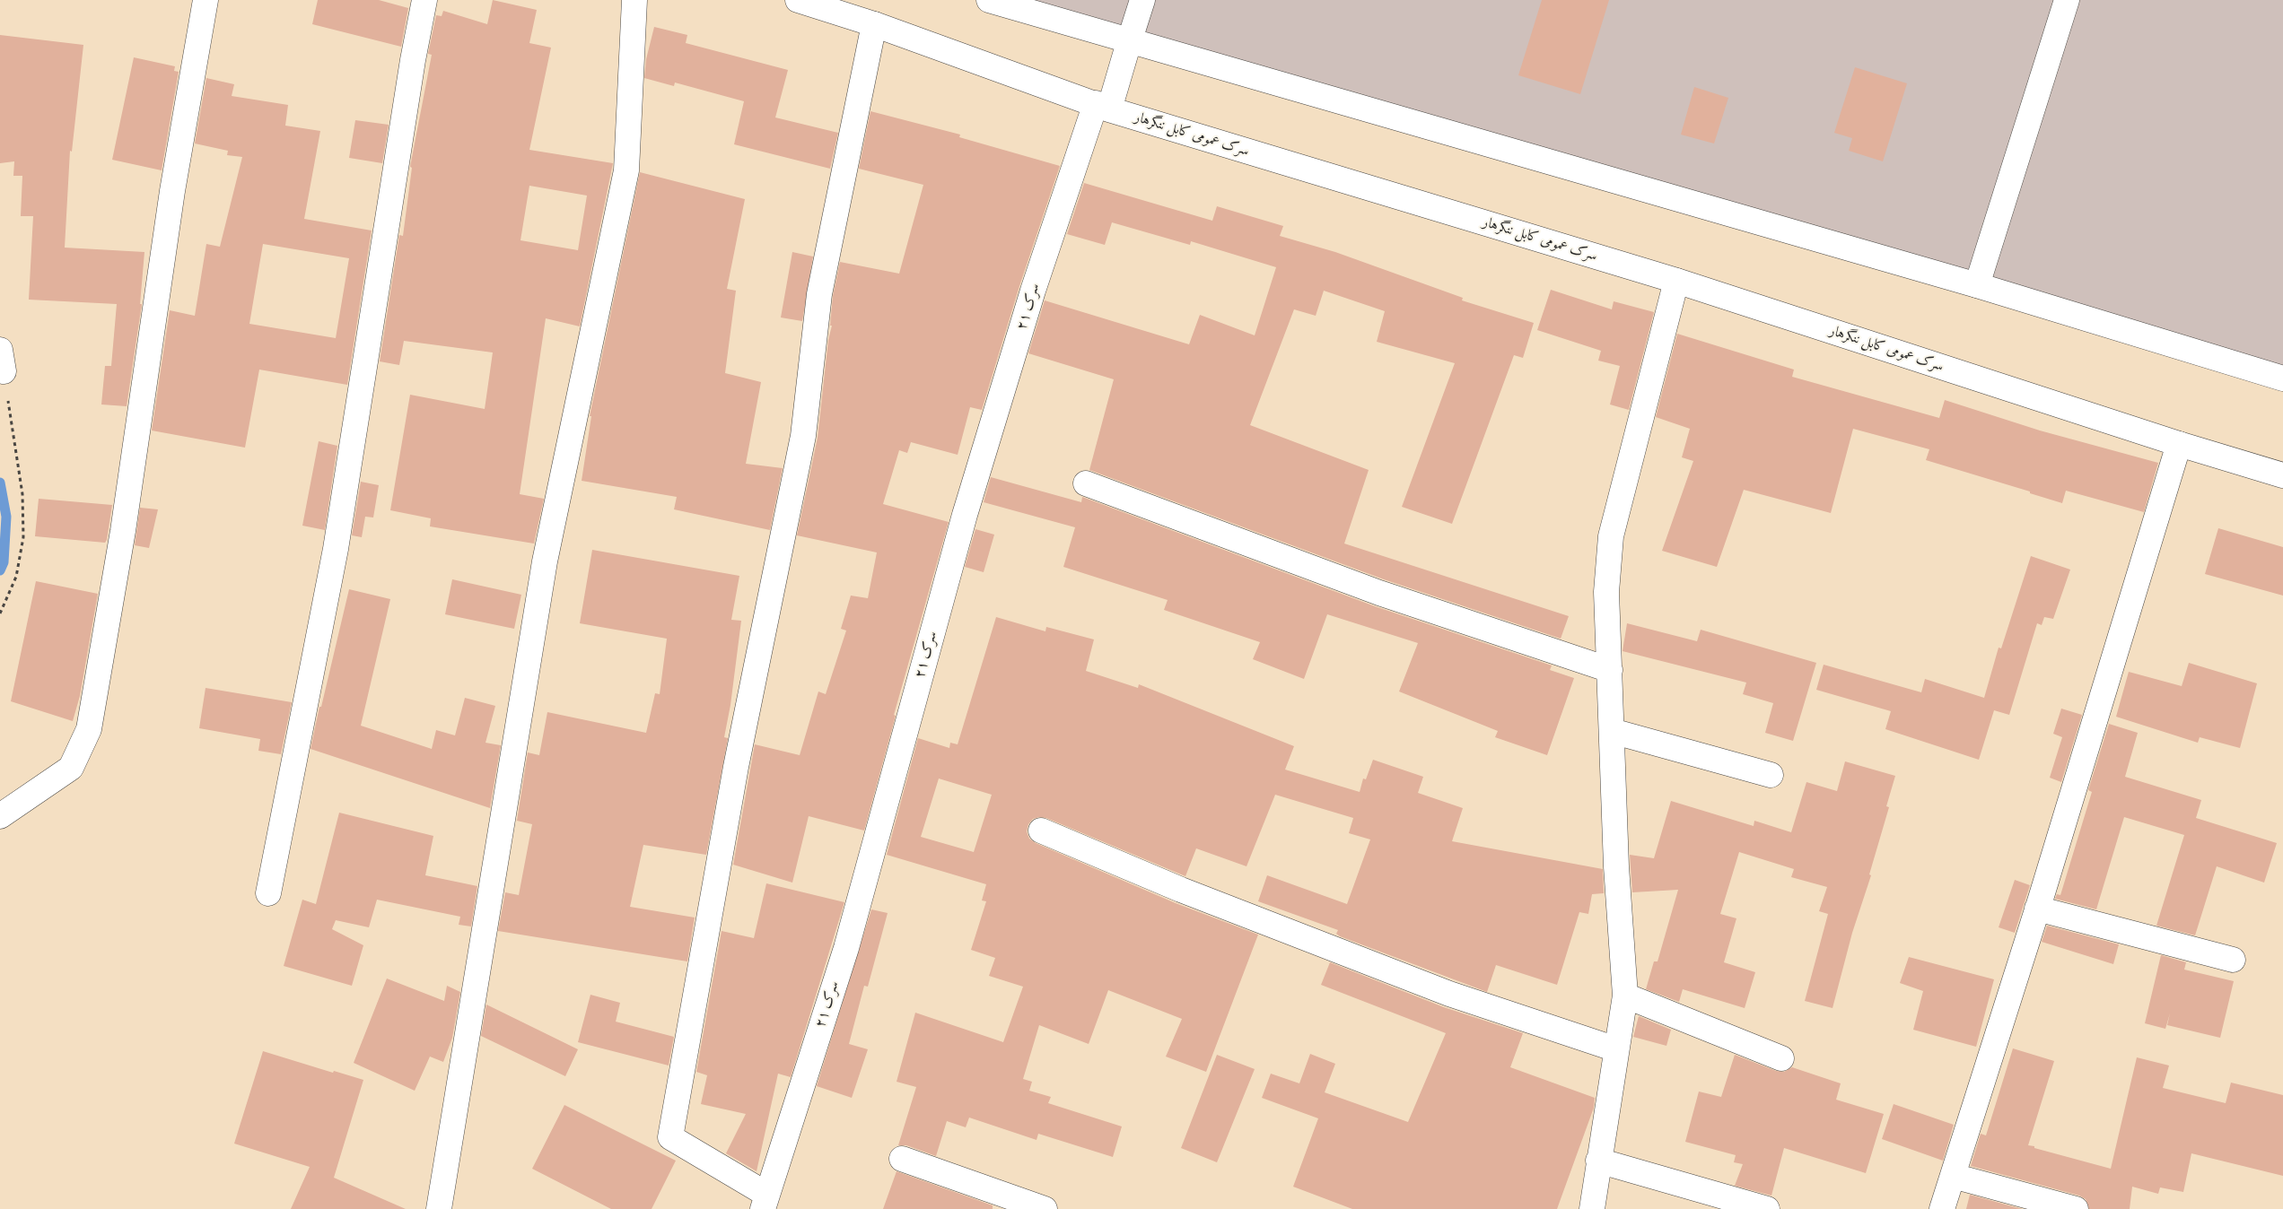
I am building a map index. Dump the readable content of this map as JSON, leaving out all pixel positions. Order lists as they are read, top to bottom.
{
  "streets": {
    "main road": ["سرک عمومی کابل ننگرهار", "سرک ۲۱"]
  },
  "crossings": [
    ["سرک عمومی کابل ننگرهار", "سرک ۲۱"]
  ]
}
